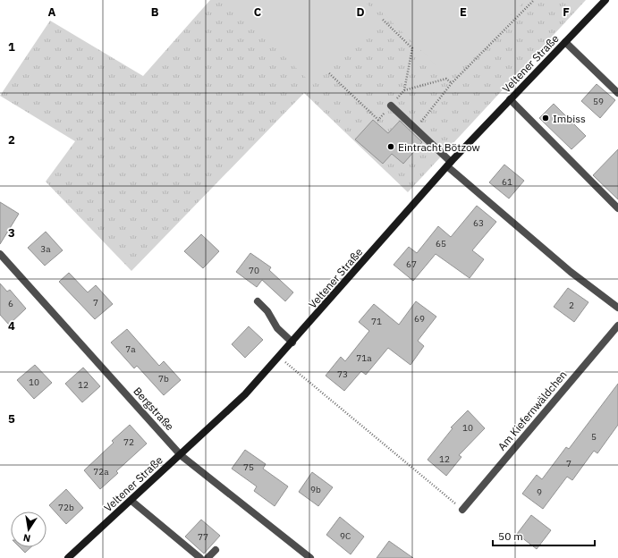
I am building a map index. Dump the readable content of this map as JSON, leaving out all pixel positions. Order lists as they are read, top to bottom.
{
  "streets": {
    "main road": ["Veltener Straße"],
    "street": ["Bergstraße", "Am Kiefernwäldchen"]
  },
  "crossings": [
    ["Veltener Straße", "Bergstraße"]
  ],
  "places": ["Imbiss", "Eintracht Bötzow"],
  "house_numbers": [
    "59",
    "61",
    "63",
    "65",
    "3a",
    "67",
    "70",
    "7",
    "6",
    "2",
    "69",
    "71",
    "7a",
    "71a",
    "73",
    "7b",
    "10",
    "12",
    "10",
    "5",
    "72",
    "12",
    "7",
    "75",
    "72a",
    "9b",
    "9",
    "72b",
    "9C",
    "77"
  ],
  "scale_bar": "50 m",
  "north": "bottom",
  "grid": {
    "columns": [
      "A",
      "B",
      "C",
      "D",
      "E",
      "F"
    ],
    "rows": [
      "1",
      "2",
      "3",
      "4",
      "5"
    ]
  }
}
